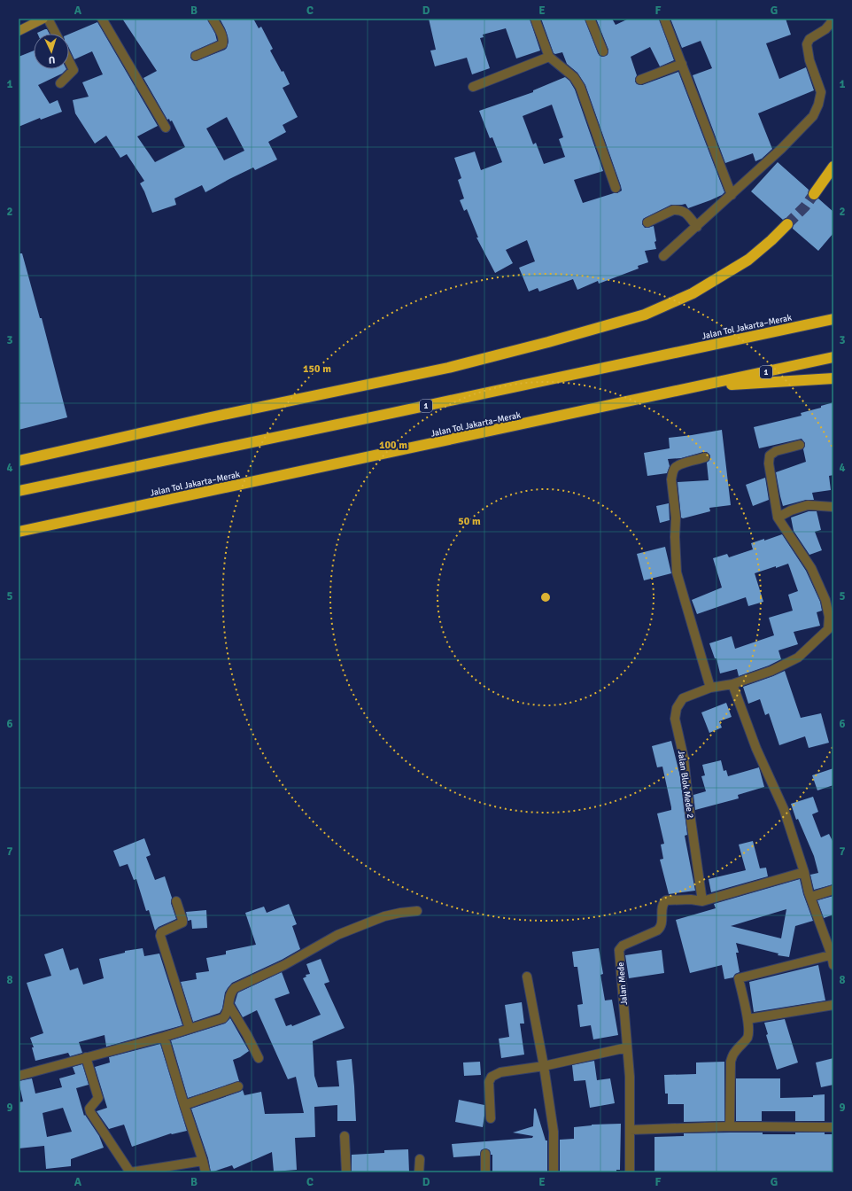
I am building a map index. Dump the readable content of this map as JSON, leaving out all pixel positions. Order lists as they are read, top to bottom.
{
  "streets": {
    "highway": ["Jalan Tol Jakarta–Merak", "1"],
    "street": ["Jalan Blok Mede 2", "Jalan Mede"]
  },
  "crossings": [
    ["Jalan Blok Mede 2", "Jalan Mede"]
  ],
  "north": "bottom",
  "grid": {
    "columns": [
      "A",
      "B",
      "C",
      "D",
      "E",
      "F",
      "G"
    ],
    "rows": [
      "1",
      "2",
      "3",
      "4",
      "5",
      "6",
      "7",
      "8",
      "9"
    ]
  },
  "rings": ["150 m", "100 m", "50 m"]
}
